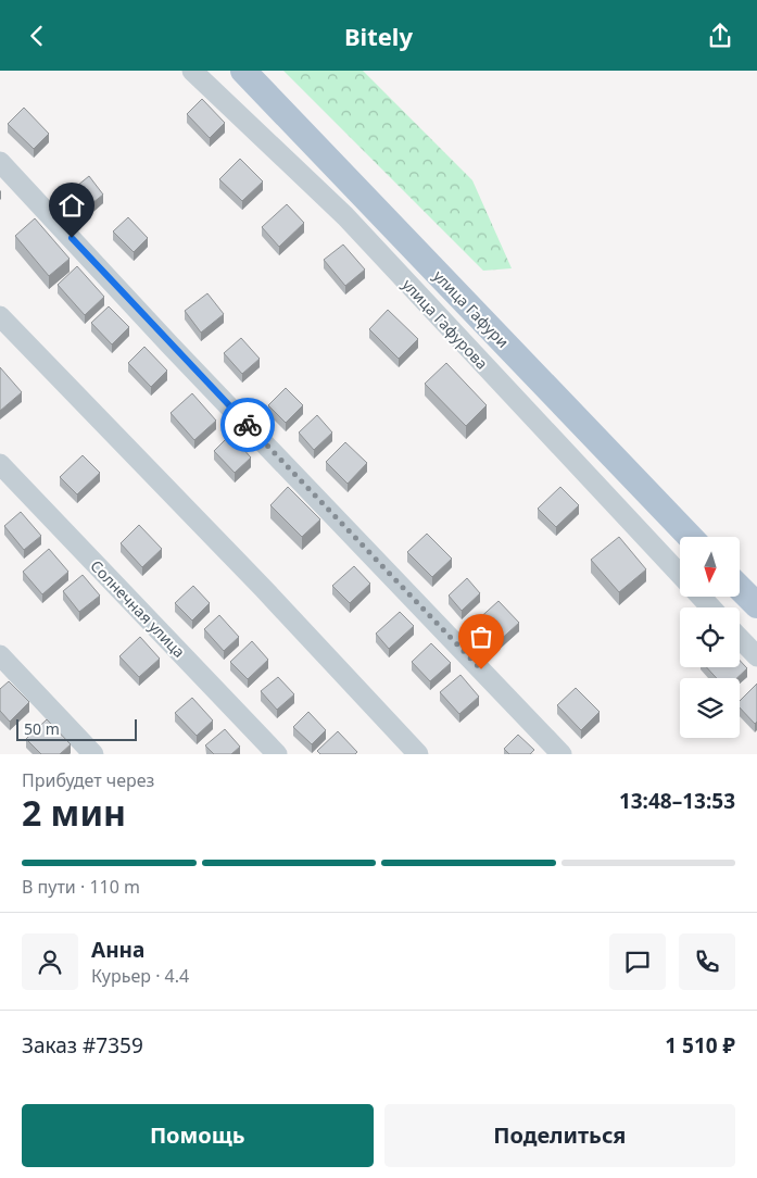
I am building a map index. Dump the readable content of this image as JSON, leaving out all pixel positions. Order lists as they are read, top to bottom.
{
  "streets": {
    "main road": ["улица Гафури"],
    "street": ["улица Гафурова", "Солнечная улица"]
  },
  "scale_bar": "50 m",
  "north": "bottom",
  "page": {
    "header": "Bitely",
    "scale": "50 m",
    "heading": ["2 мин", "Прибудет через", "13:48–13:53"],
    "panel": [
      "Анна",
      "Курьер · 4.4",
      "Заказ #7359",
      "1 510 ₽"
    ],
    "bar": "В пути · 110 m",
    "buttons": ["Помощь", "Поделиться"]
  }
}
